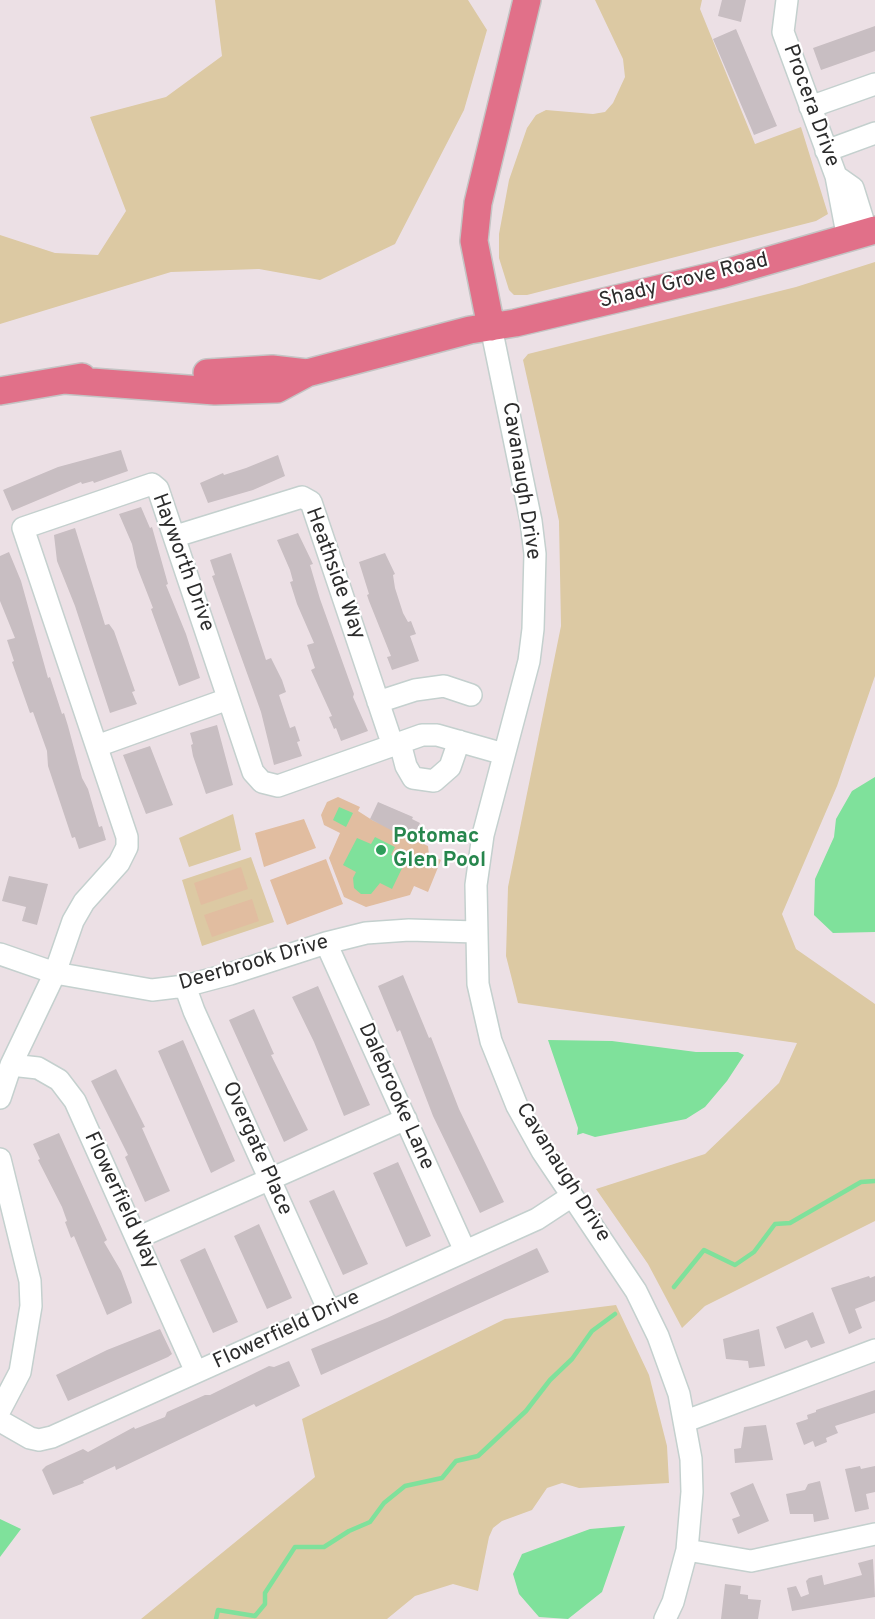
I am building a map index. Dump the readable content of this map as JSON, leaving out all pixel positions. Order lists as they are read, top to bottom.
{
  "streets": {
    "main road": ["Shady Grove Road"],
    "street": [
      "Procera Drive",
      "Cavanaugh Drive",
      "Hayworth Drive",
      "Heathside Way",
      "Deerbrook Drive",
      "Dalebrooke Lane",
      "Overgate Place",
      "Flowerfield Way",
      "Flowerfield Drive"
    ]
  },
  "crossings": [
    ["Procera Drive", "Shady Grove Road"],
    ["Shady Grove Road", "Cavanaugh Drive"],
    ["Cavanaugh Drive", "Hayworth Drive"],
    ["Cavanaugh Drive", "Deerbrook Drive"],
    ["Cavanaugh Drive", "Flowerfield Drive"],
    ["Hayworth Drive", "Heathside Way"],
    ["Hayworth Drive", "Deerbrook Drive"],
    ["Deerbrook Drive", "Dalebrooke Lane"],
    ["Deerbrook Drive", "Overgate Place"],
    ["Dalebrooke Lane", "Flowerfield Drive"],
    ["Overgate Place", "Flowerfield Drive"],
    ["Flowerfield Way", "Flowerfield Drive"]
  ],
  "places": ["Potomac Glen Pool"]
}
